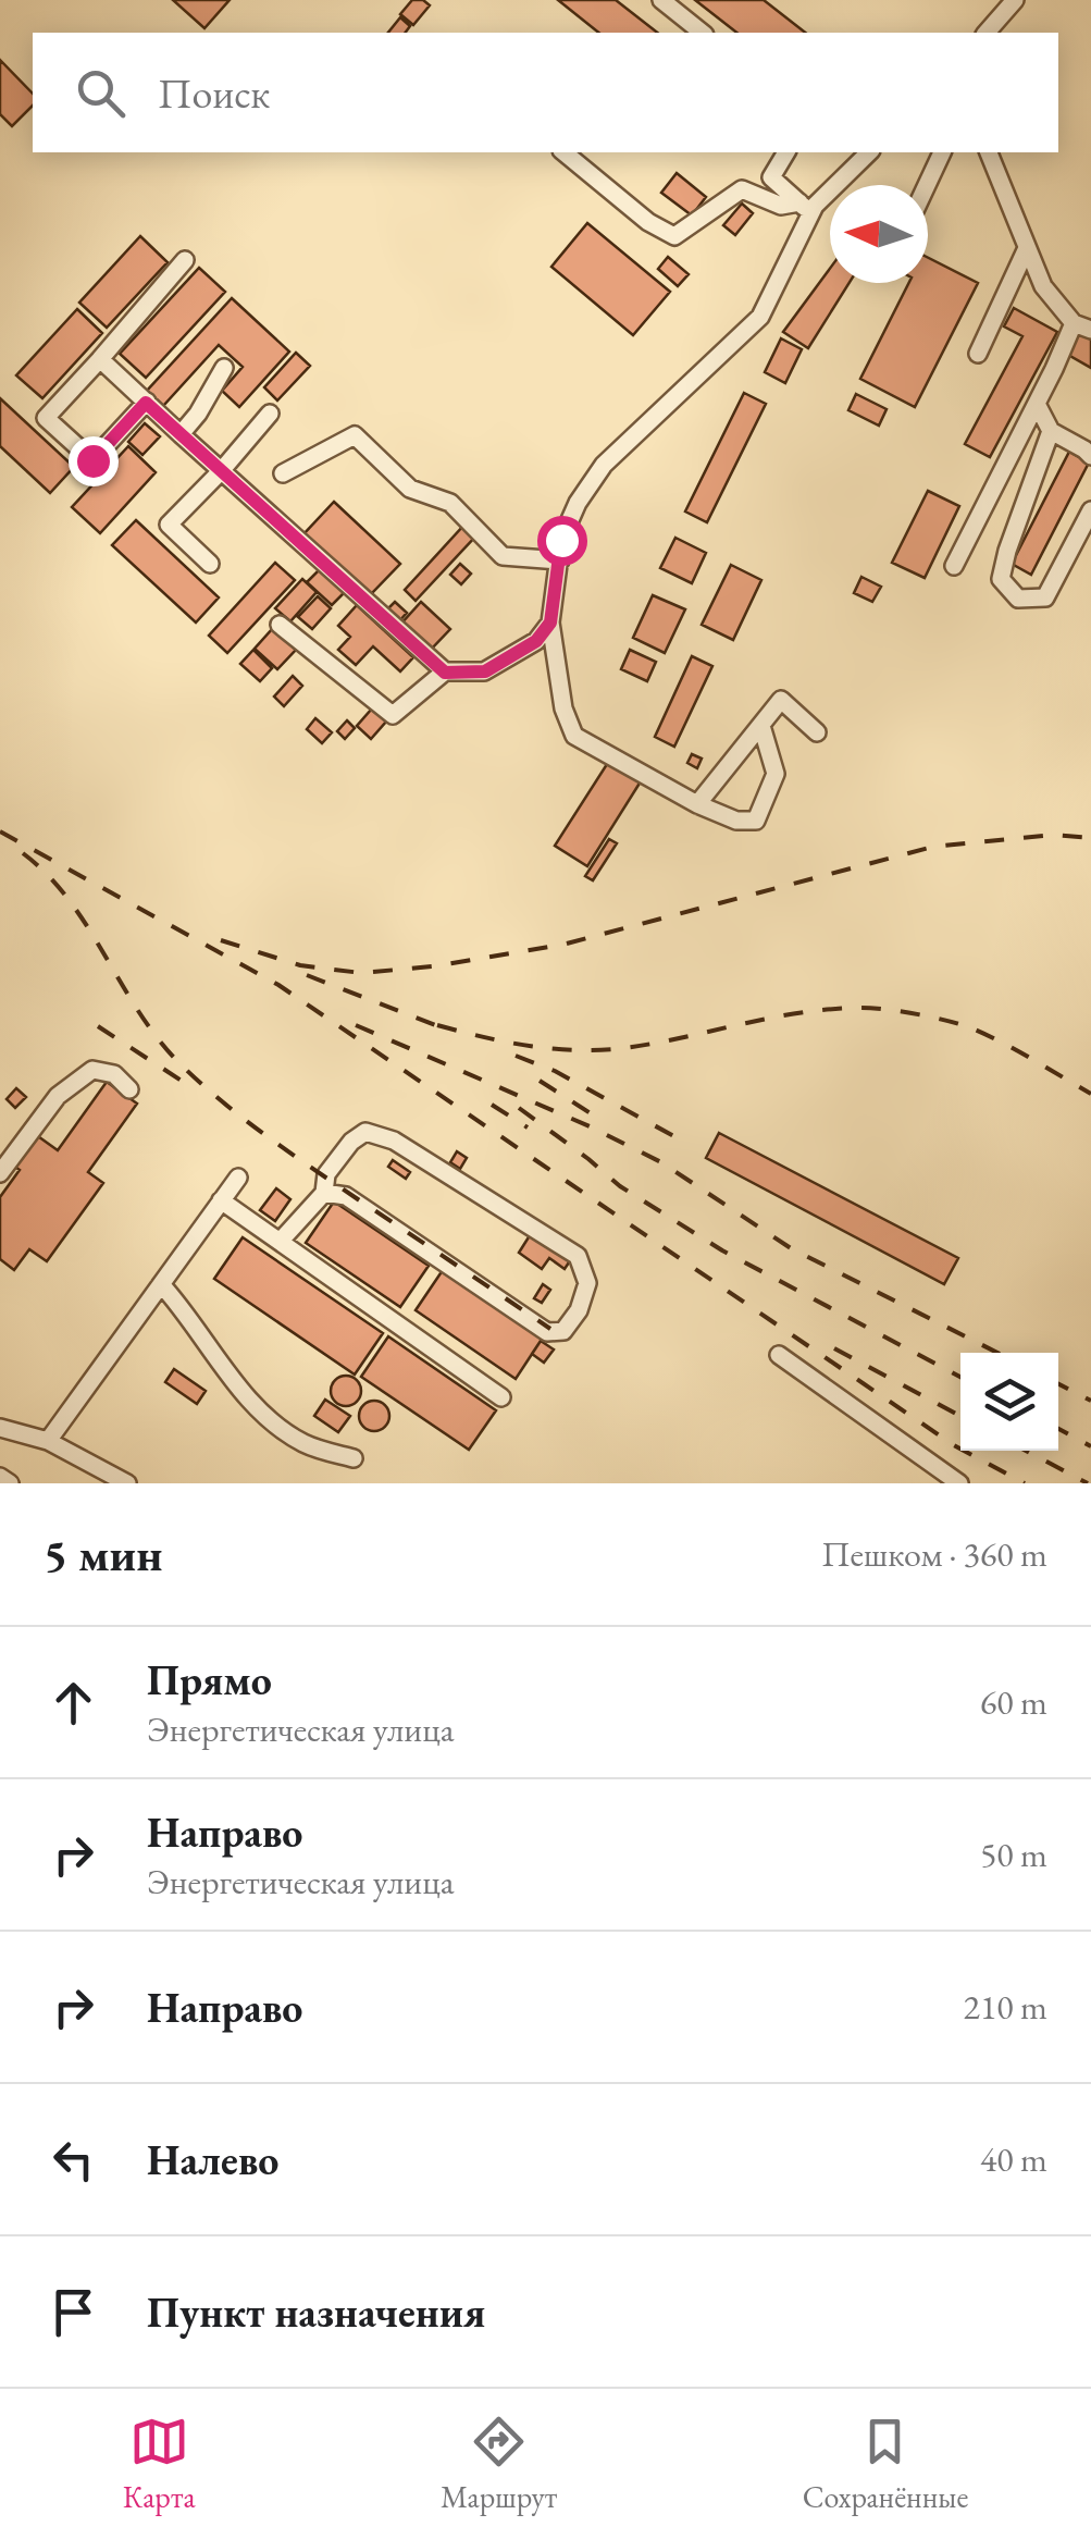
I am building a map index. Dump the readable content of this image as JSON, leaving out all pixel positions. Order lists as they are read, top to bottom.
{
  "north": "left",
  "page": {
    "search": "Поиск",
    "heading": ["5 мин", "Пешком · 360 m"],
    "list": [
      ["Прямо", "Энергетическая улица", "60 m"],
      ["Направо", "Энергетическая улица", "50 m"],
      ["Направо", "210 m"],
      ["Налево", "40 m"],
      "Пункт назначения"
    ],
    "nav": ["Карта", "Маршрут", "Сохранённые"]
  }
}
